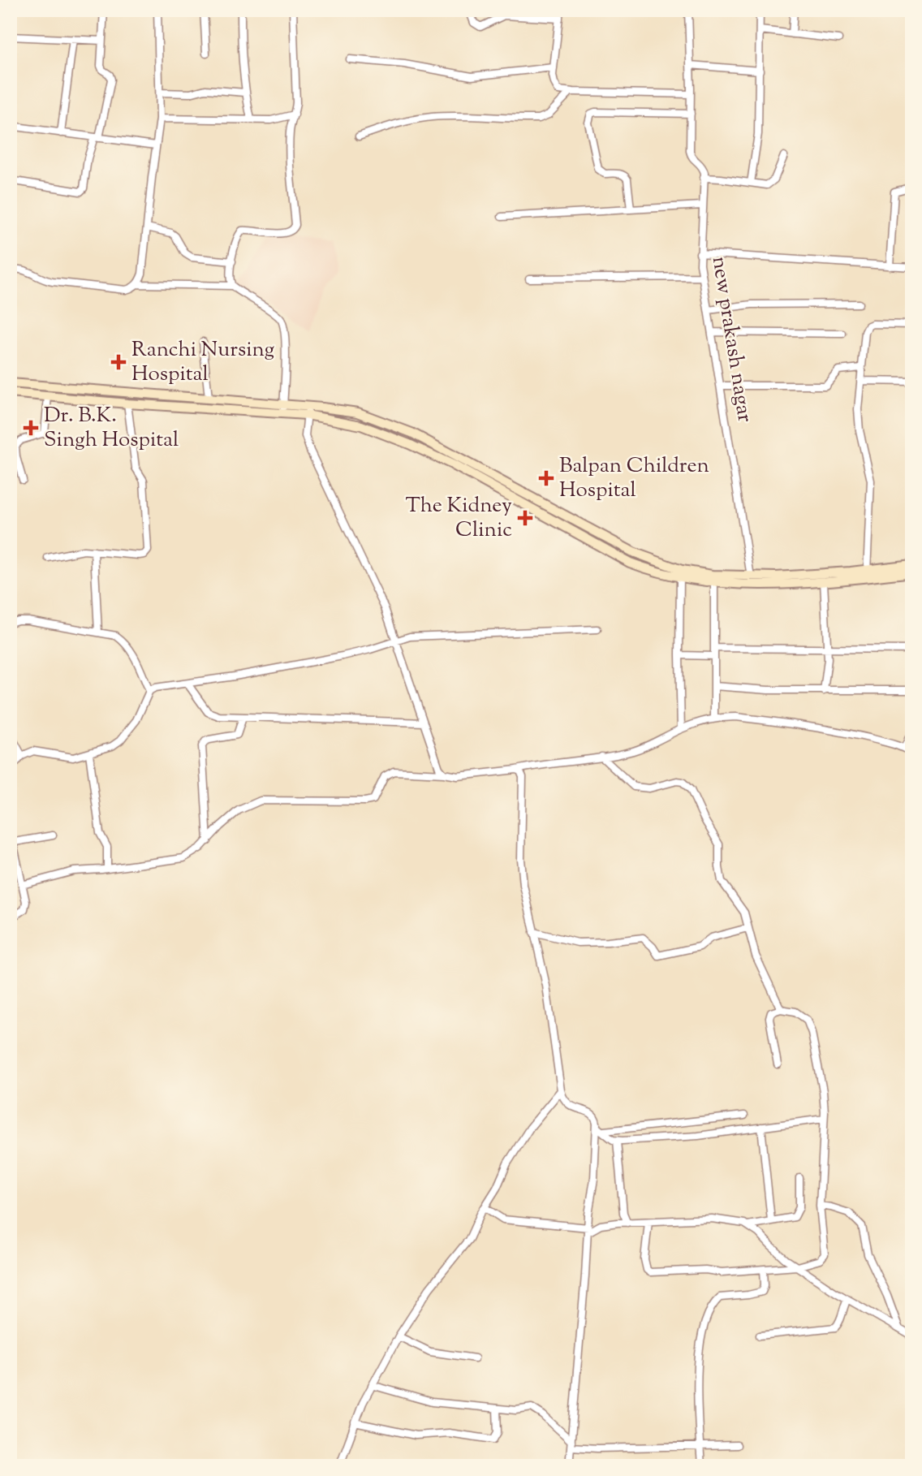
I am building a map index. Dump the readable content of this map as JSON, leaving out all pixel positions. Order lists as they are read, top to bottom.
{
  "streets": {
    "street": ["new prakash nagar"]
  },
  "places": {
    "health": [
      "Ranchi Nursing Hospital",
      "Dr. B.K. Singh Hospital",
      "Balpan Children Hospital",
      "The Kidney Clinic"
    ]
  }
}
